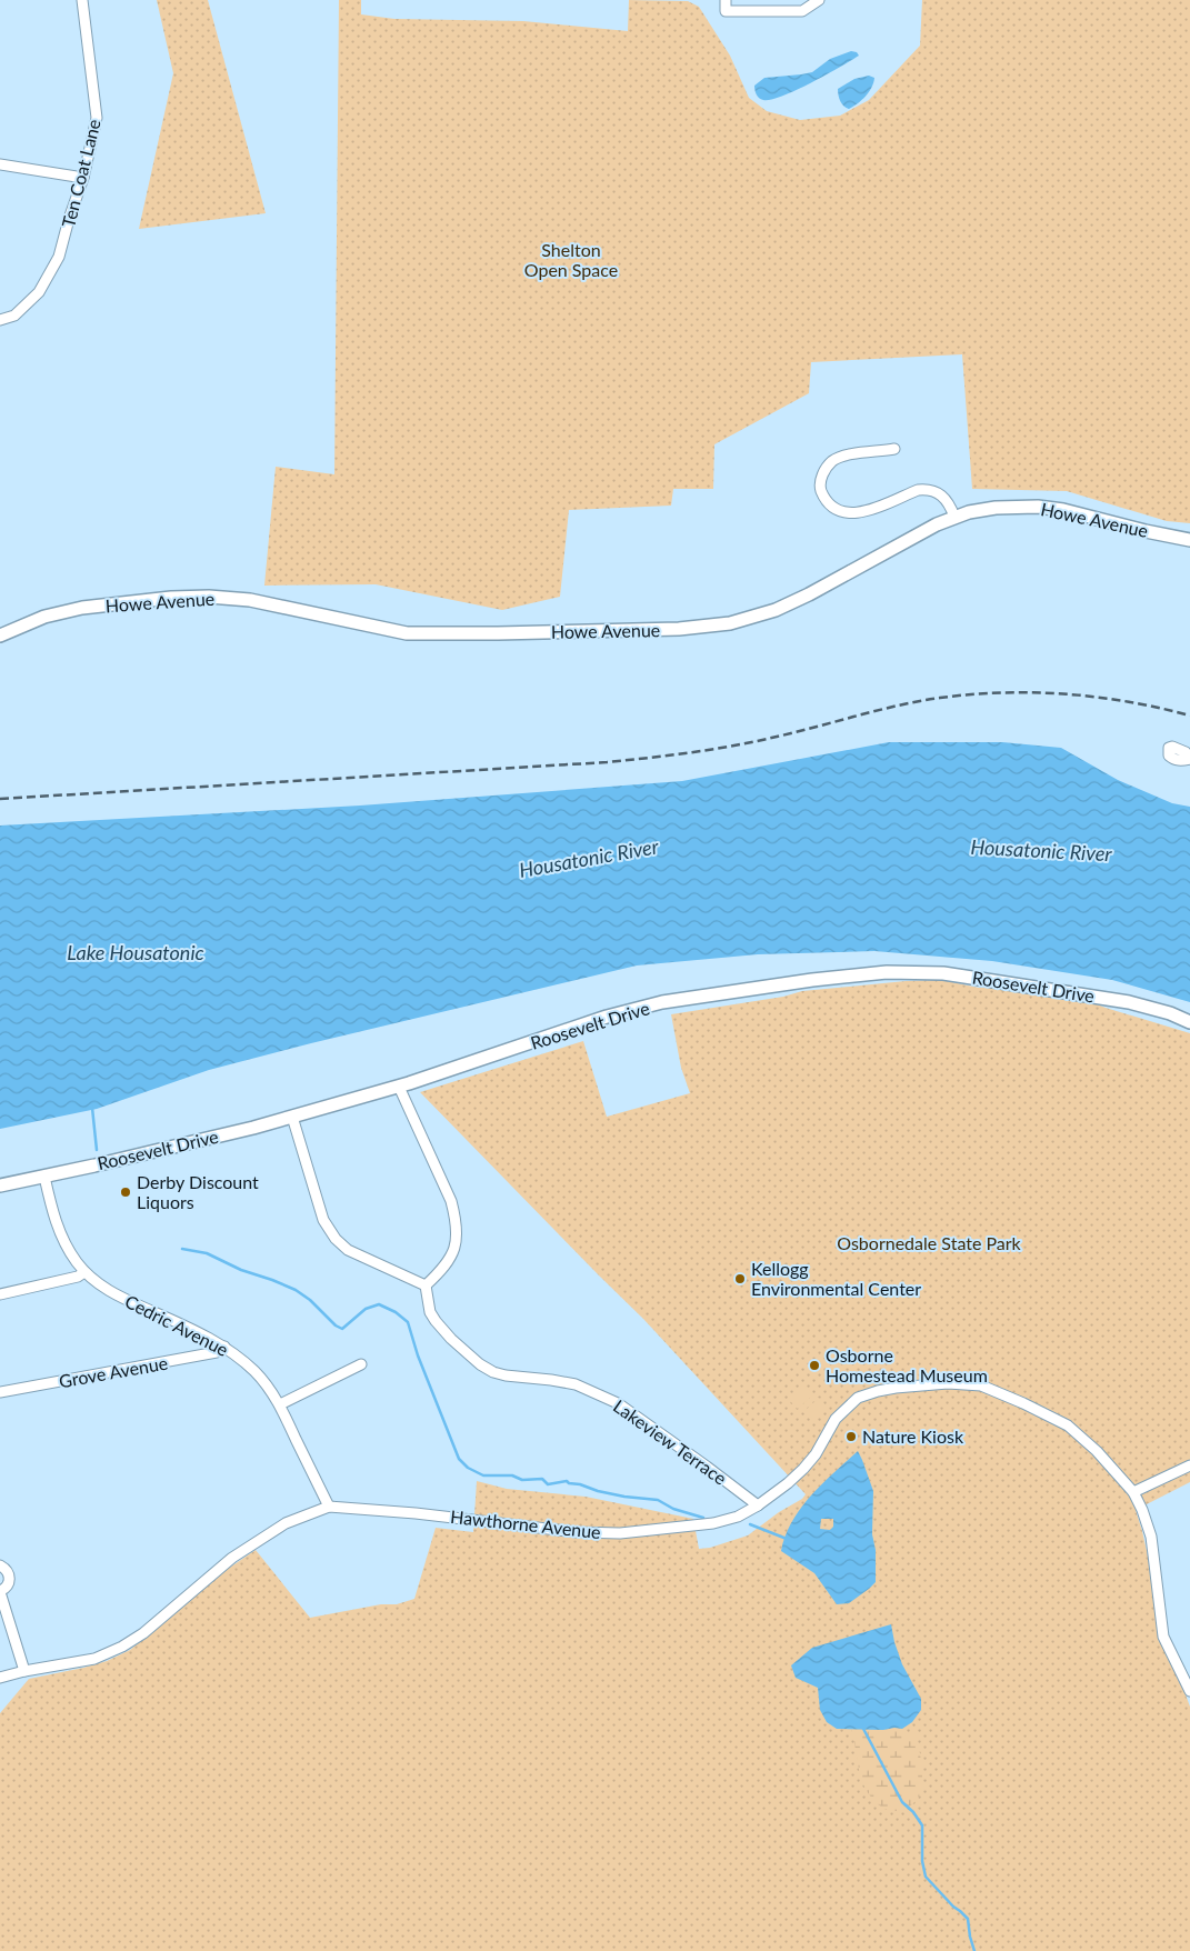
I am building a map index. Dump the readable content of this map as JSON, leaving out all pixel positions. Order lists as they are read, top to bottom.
{
  "streets": {
    "main road": ["Howe Avenue", "Roosevelt Drive"],
    "street": [
      "Ten Coat Lane",
      "Cedric Avenue",
      "Grove Avenue",
      "Lakeview Terrace",
      "Hawthorne Avenue"
    ]
  },
  "crossings": [
    ["Roosevelt Drive", "Cedric Avenue"],
    ["Cedric Avenue", "Grove Avenue"],
    ["Cedric Avenue", "Hawthorne Avenue"],
    ["Lakeview Terrace", "Hawthorne Avenue"]
  ],
  "water": ["Housatonic River", "Lake Housatonic"],
  "parks": ["Shelton Open Space", "Osbornedale State Park"],
  "places": [
    "Derby Discount Liquors",
    "Kellogg Environmental Center",
    "Osborne Homestead Museum",
    "Nature Kiosk"
  ]
}
